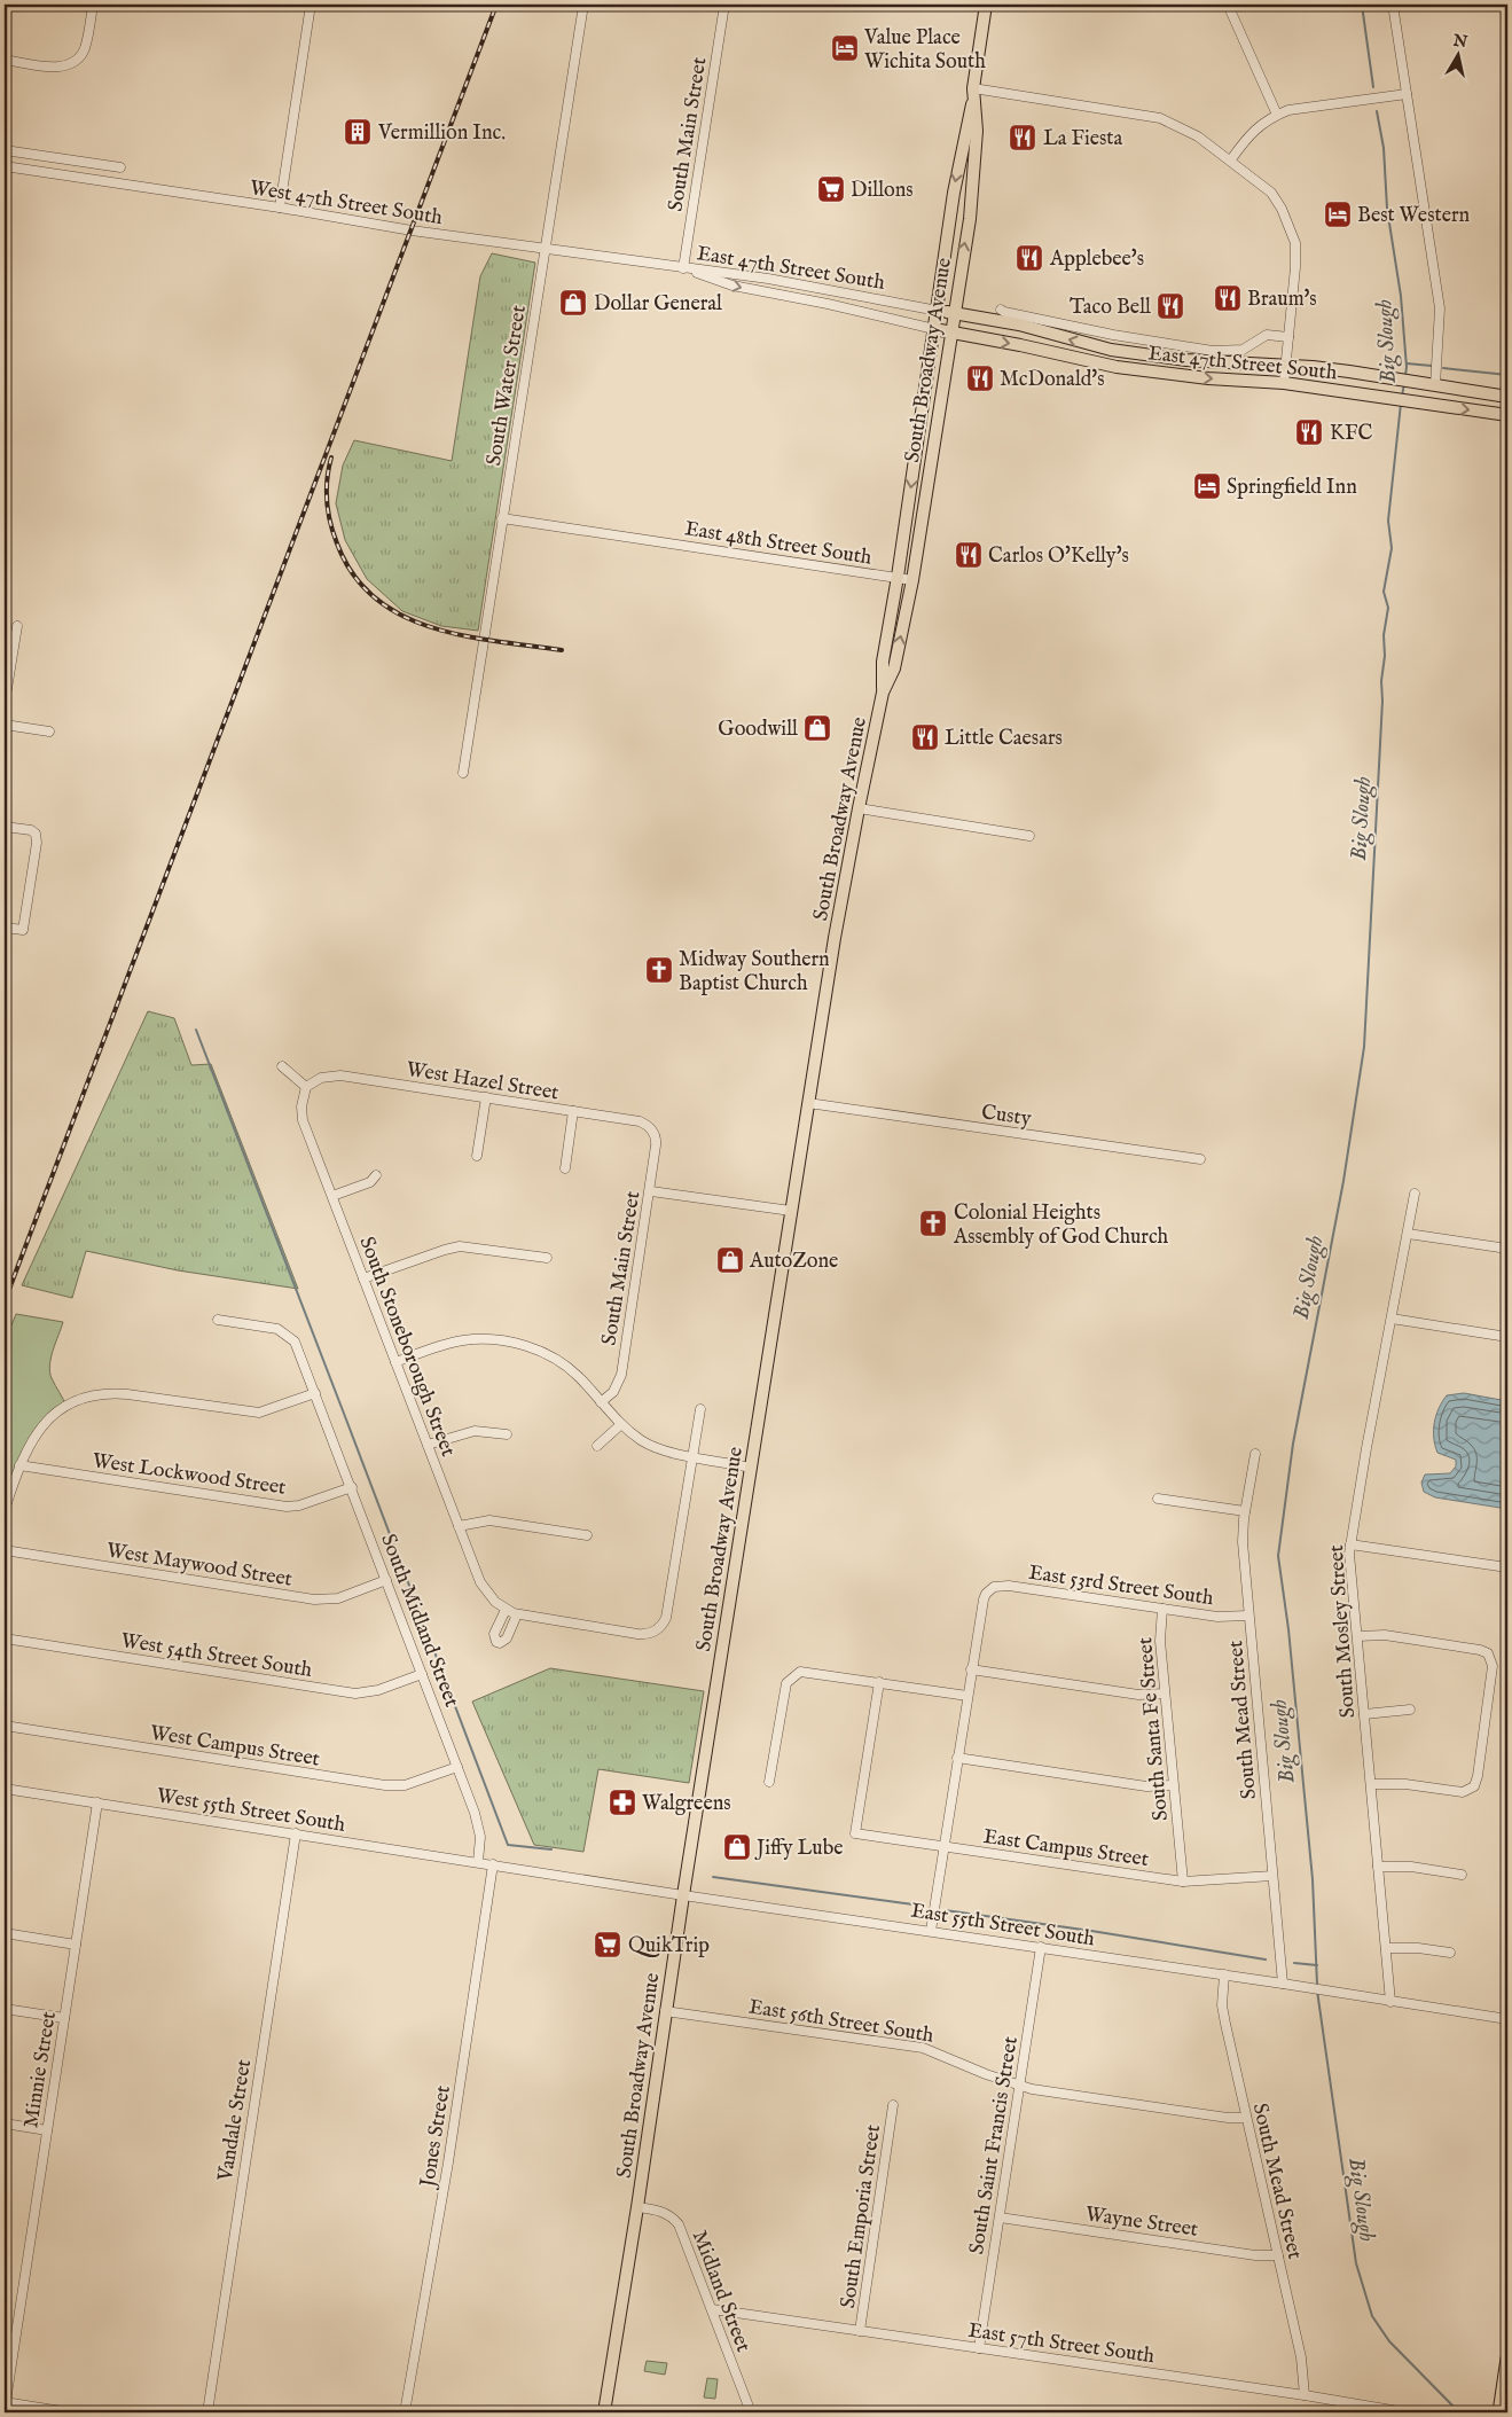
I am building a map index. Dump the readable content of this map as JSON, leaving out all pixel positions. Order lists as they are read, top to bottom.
{
  "streets": {
    "main road": ["East 47th Street South", "South Broadway Avenue"],
    "street": [
      "South Main Street",
      "West 47th Street South",
      "South Water Street",
      "East 48th Street South",
      "West Hazel Street",
      "Custy",
      "South Stoneborough Street",
      "West Lockwood Street",
      "West Maywood Street",
      "East 53rd Street South",
      "South Midland Street",
      "South Mosley Street",
      "West 54th Street South",
      "South Mead Street",
      "South Santa Fe Street",
      "West Campus Street",
      "West 55th Street South",
      "East Campus Street",
      "East 55th Street South",
      "East 56th Street South",
      "Minnie Street",
      "Vandale Street",
      "Jones Street",
      "South Saint Francis Street",
      "South Emporia Street",
      "Wayne Street",
      "Midland Street",
      "East 57th Street South"
    ]
  },
  "crossings": [
    ["South Main Street", "West 47th Street South"],
    ["South Main Street", "East 47th Street South"],
    ["South Main Street", "West Hazel Street"],
    ["West 47th Street South", "East 47th Street South"],
    ["West 47th Street South", "South Water Street"],
    ["East 47th Street South", "South Broadway Avenue"],
    ["South Broadway Avenue", "East 48th Street South"],
    ["South Broadway Avenue", "Custy"],
    ["South Broadway Avenue", "East 55th Street South"],
    ["South Broadway Avenue", "East 56th Street South"],
    ["South Broadway Avenue", "Midland Street"],
    ["South Water Street", "East 48th Street South"],
    ["West Hazel Street", "South Stoneborough Street"],
    ["West Lockwood Street", "South Midland Street"],
    ["West Maywood Street", "South Midland Street"],
    ["East 53rd Street South", "South Mead Street"],
    ["East 53rd Street South", "South Santa Fe Street"],
    ["South Midland Street", "West 54th Street South"],
    ["South Midland Street", "West Campus Street"],
    ["South Midland Street", "West 55th Street South"],
    ["South Mosley Street", "East 55th Street South"],
    ["South Mead Street", "East Campus Street"],
    ["South Mead Street", "East 55th Street South"],
    ["South Mead Street", "East 56th Street South"],
    ["South Mead Street", "Wayne Street"],
    ["South Mead Street", "East 57th Street South"],
    ["South Santa Fe Street", "East Campus Street"],
    ["West 55th Street South", "East 55th Street South"],
    ["West 55th Street South", "Minnie Street"],
    ["West 55th Street South", "Vandale Street"],
    ["West 55th Street South", "Jones Street"],
    ["East 55th Street South", "Jones Street"],
    ["East 55th Street South", "South Saint Francis Street"],
    ["East 56th Street South", "South Saint Francis Street"],
    ["South Saint Francis Street", "Wayne Street"],
    ["South Saint Francis Street", "East 57th Street South"],
    ["South Emporia Street", "East 57th Street South"],
    ["Midland Street", "East 57th Street South"]
  ],
  "water": ["Big Slough"],
  "places": {
    "hotel": ["Value Place Wichita South", "Best Western", "Springfield Inn"],
    "building": ["Vermillion Inc."],
    "restaurant": [
      "La Fiesta",
      "Applebee's",
      "Braum's",
      "Taco Bell",
      "McDonald's",
      "KFC",
      "Carlos O'Kelly's",
      "Little Caesars"
    ],
    "supermarket": ["Dillons", "QuikTrip"],
    "shop": [
      "Dollar General",
      "Goodwill",
      "AutoZone",
      "Jiffy Lube"
    ],
    "church": ["Midway Southern Baptist Church", "Colonial Heights Assembly of God Church"],
    "pharmacy": ["Walgreens"]
  },
  "north": "top"
}
